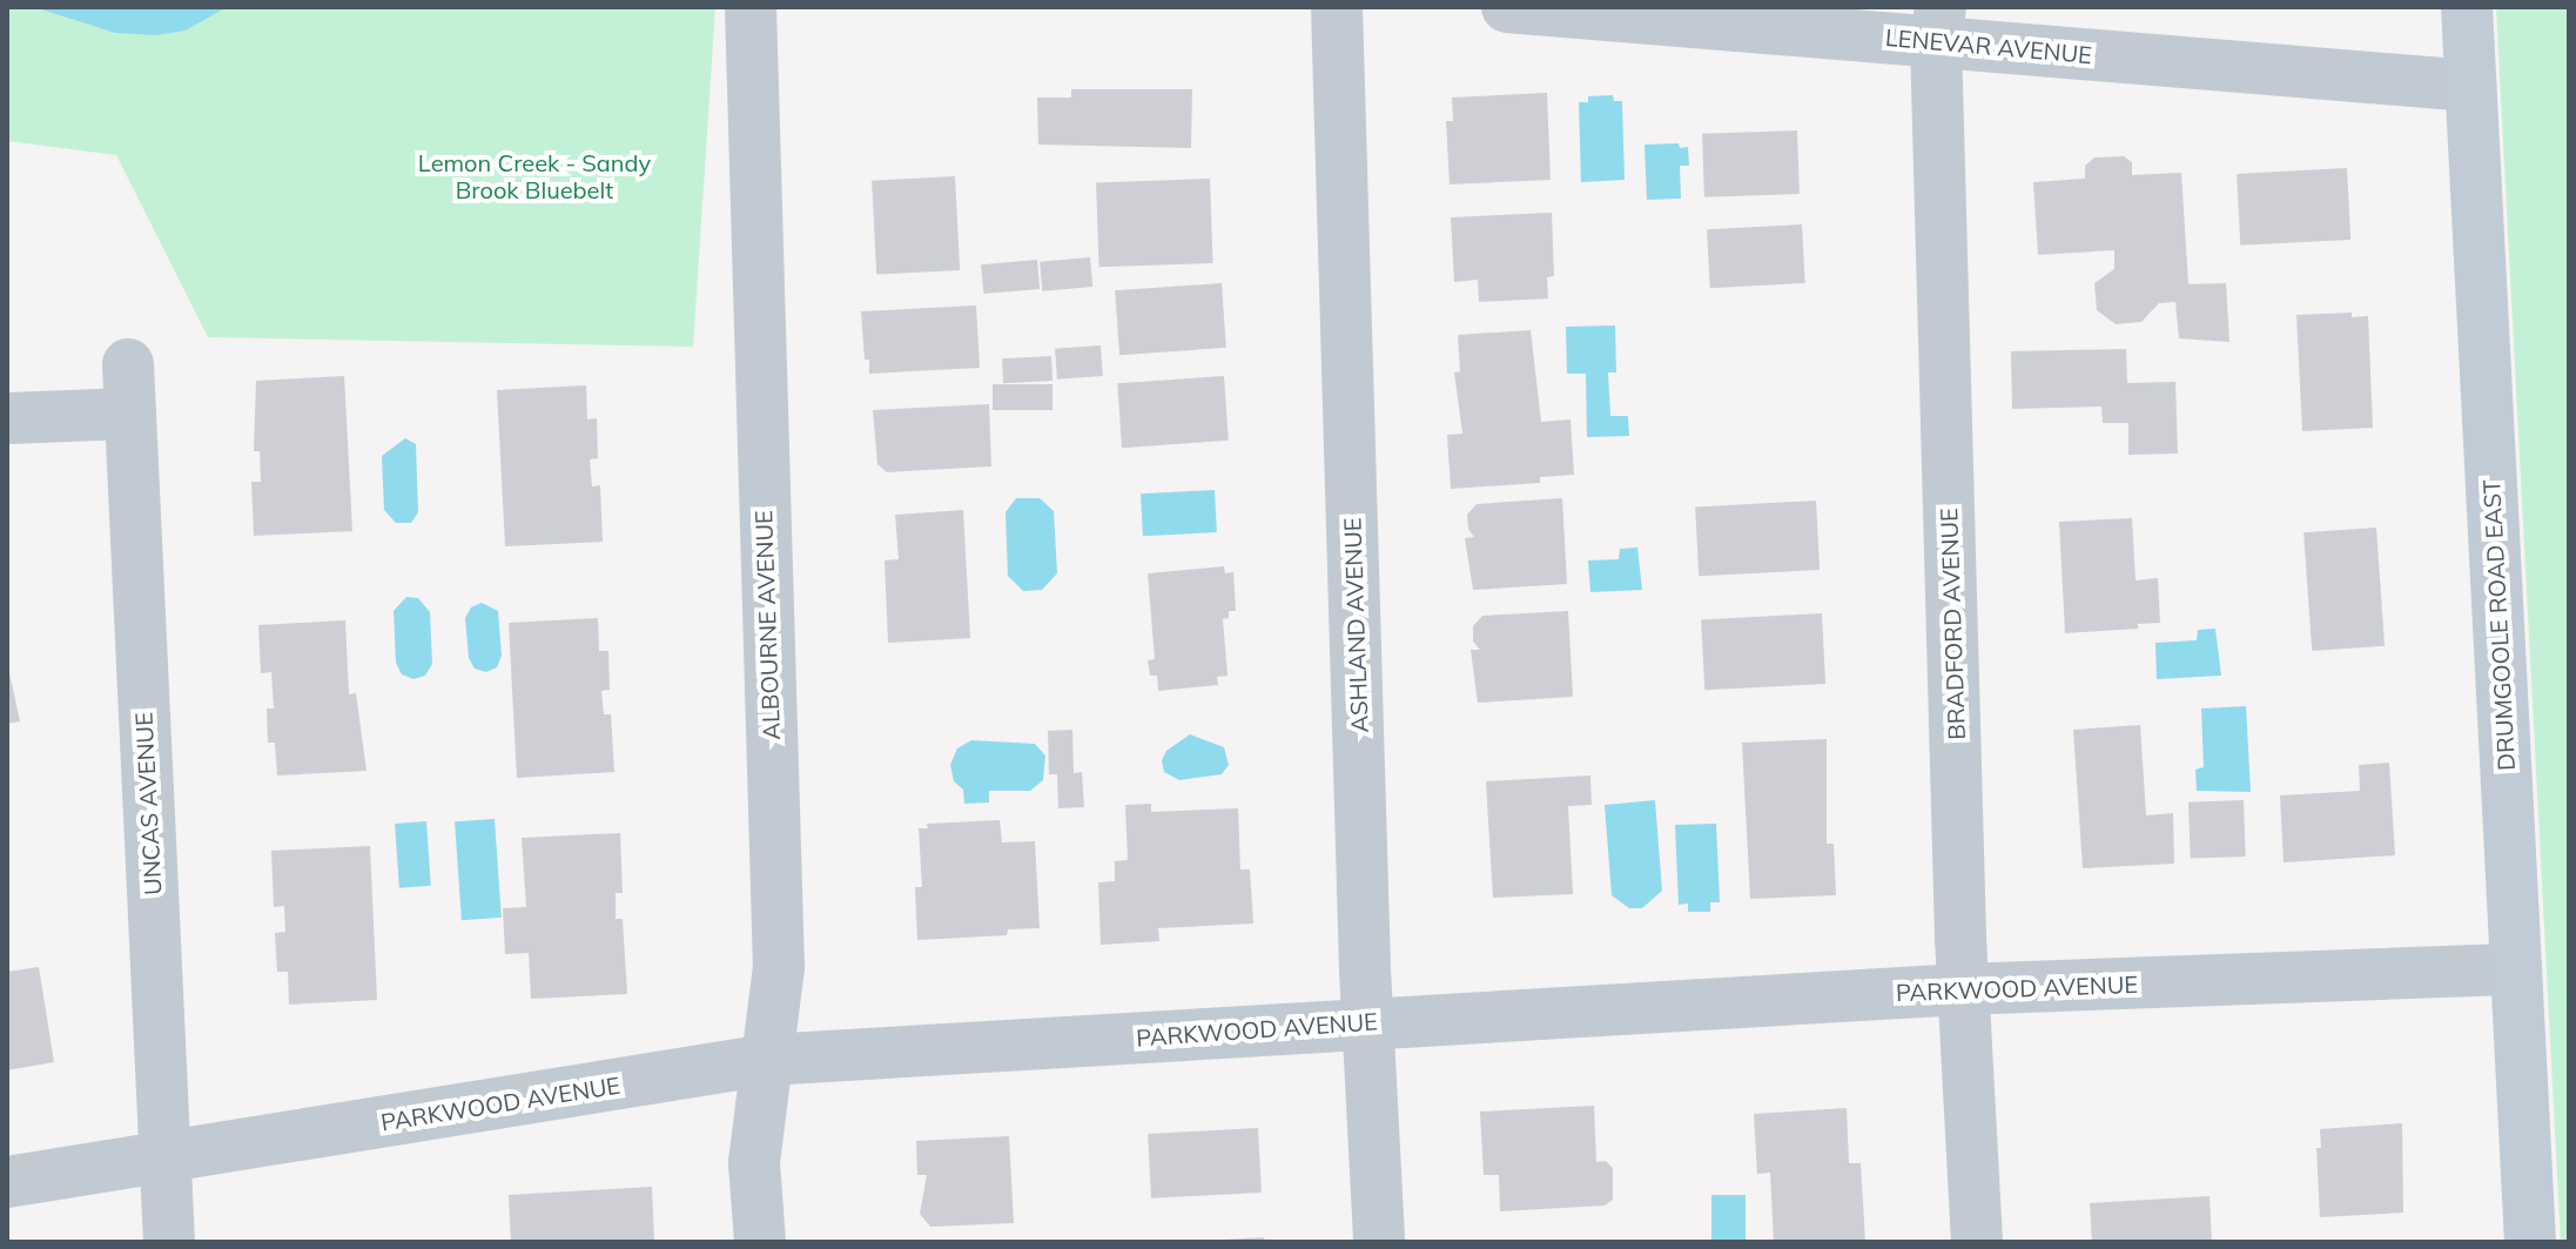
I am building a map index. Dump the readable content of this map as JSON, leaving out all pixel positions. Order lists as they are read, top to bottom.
{
  "streets": {
    "main road": ["DRUMGOOLE ROAD EAST"],
    "street": [
      "LENEVAR AVENUE",
      "BRADFORD AVENUE",
      "ALBOURNE AVENUE",
      "ASHLAND AVENUE",
      "UNCAS AVENUE",
      "PARKWOOD AVENUE"
    ]
  },
  "crossings": [
    ["LENEVAR AVENUE", "BRADFORD AVENUE"],
    ["LENEVAR AVENUE", "DRUMGOOLE ROAD EAST"],
    ["BRADFORD AVENUE", "PARKWOOD AVENUE"],
    ["ALBOURNE AVENUE", "PARKWOOD AVENUE"],
    ["ASHLAND AVENUE", "PARKWOOD AVENUE"],
    ["DRUMGOOLE ROAD EAST", "PARKWOOD AVENUE"],
    ["UNCAS AVENUE", "PARKWOOD AVENUE"]
  ],
  "parks": ["Lemon Creek - Sandy Brook Bluebelt"]
}
